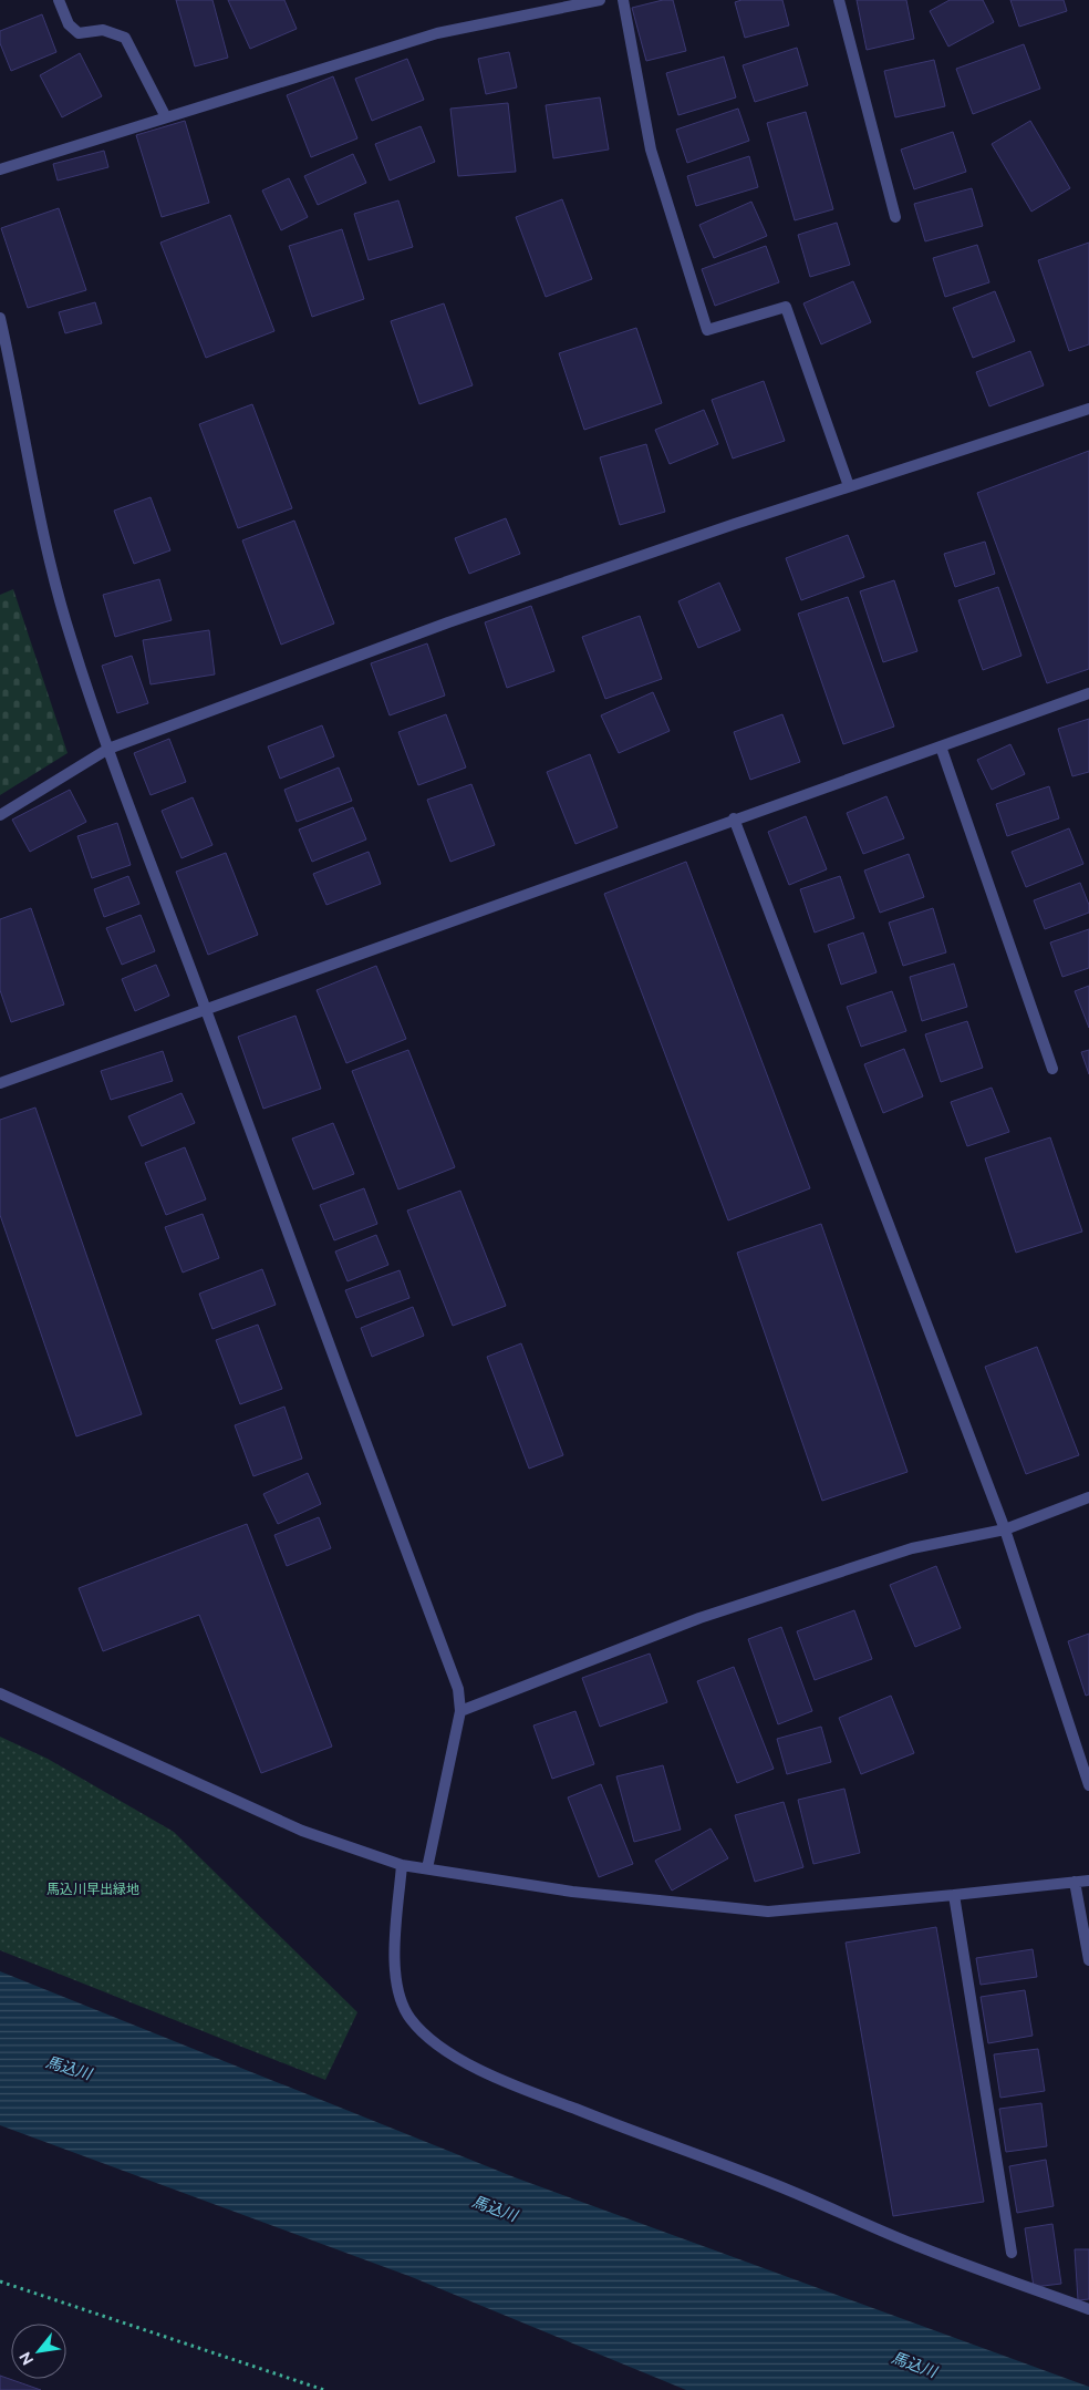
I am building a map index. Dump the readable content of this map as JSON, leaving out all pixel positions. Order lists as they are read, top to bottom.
{
  "water": ["馬込川"],
  "parks": ["馬込川早出緑地"],
  "north": "bottom left"
}
